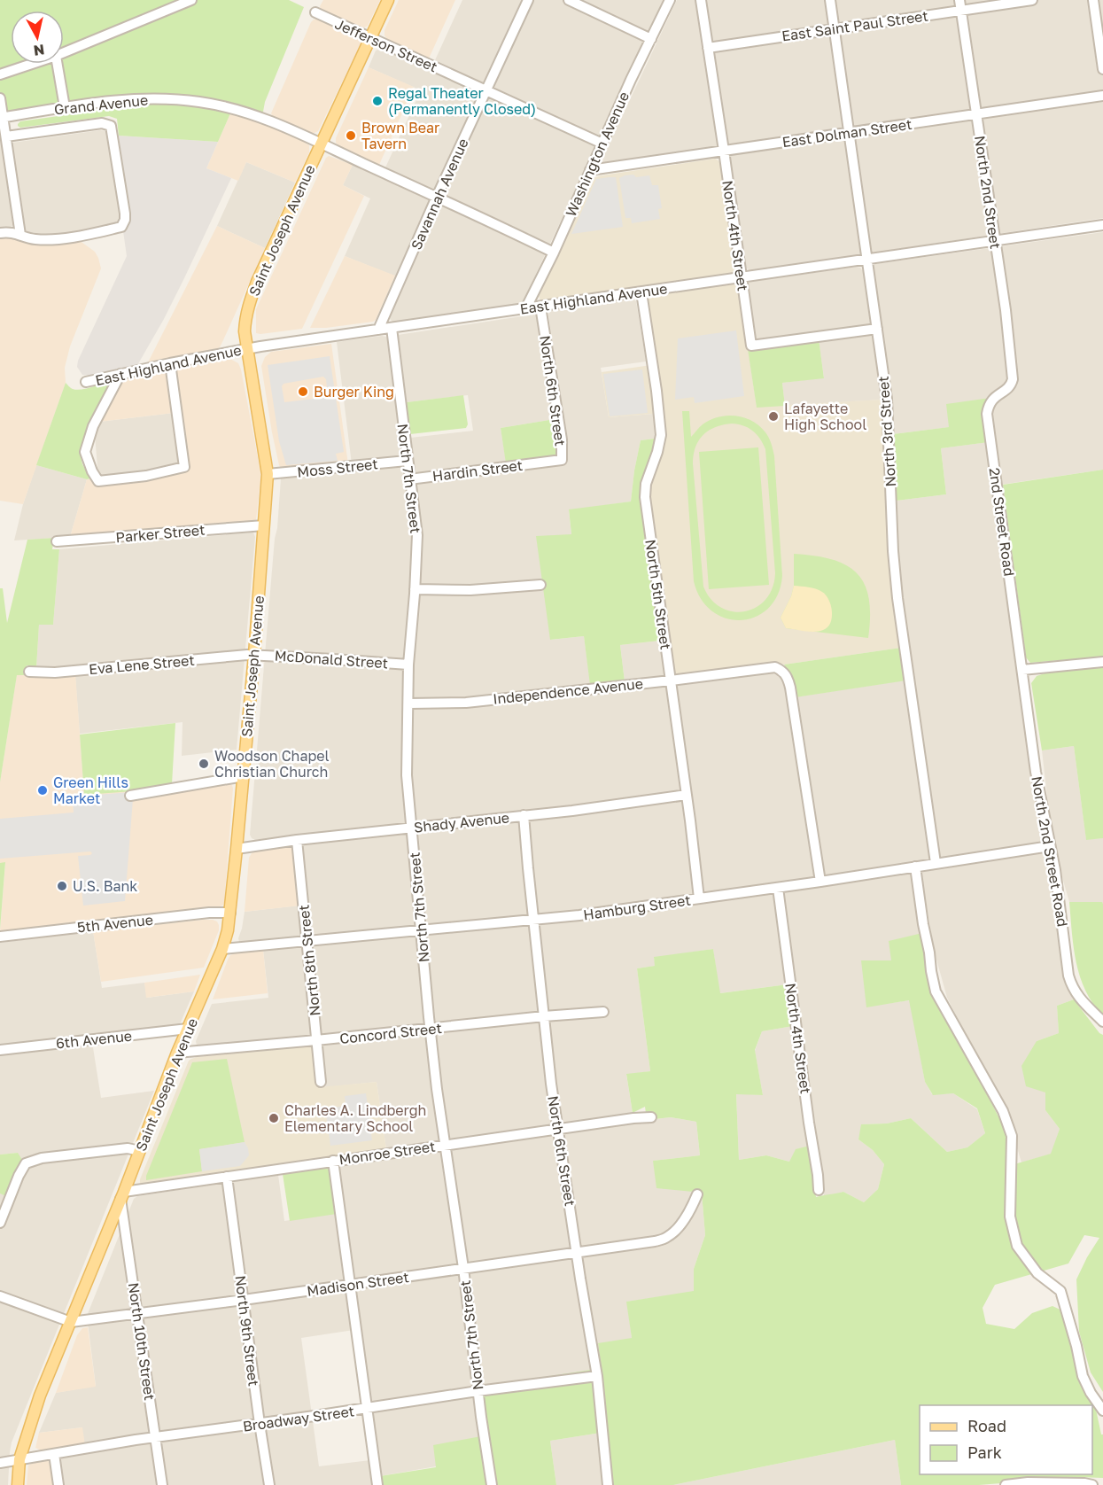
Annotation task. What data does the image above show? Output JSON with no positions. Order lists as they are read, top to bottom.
{
  "streets": {
    "main road": ["Saint Joseph Avenue"],
    "street": [
      "East Saint Paul Street",
      "Jefferson Street",
      "Grand Avenue",
      "East Dolman Street",
      "Washington Avenue",
      "North 2nd Street",
      "Savannah Avenue",
      "North 4th Street",
      "East Highland Avenue",
      "North 6th Street",
      "North 3rd Street",
      "Moss Street",
      "Hardin Street",
      "North 7th Street",
      "2nd Street Road",
      "Parker Street",
      "North 5th Street",
      "McDonald Street",
      "Eva Lene Street",
      "Independence Avenue",
      "Shady Avenue",
      "North 2nd Street Road",
      "Hamburg Street",
      "5th Avenue",
      "North 8th Street",
      "Concord Street",
      "6th Avenue",
      "Monroe Street",
      "Madison Street",
      "North 9th Street",
      "North 10th Street",
      "Broadway Street"
    ]
  },
  "crossings": [
    ["East Saint Paul Street", "North 2nd Street"],
    ["East Saint Paul Street", "North 4th Street"],
    ["East Saint Paul Street", "North 3rd Street"],
    ["Jefferson Street", "Washington Avenue"],
    ["Jefferson Street", "Savannah Avenue"],
    ["Jefferson Street", "Saint Joseph Avenue"],
    ["Grand Avenue", "Washington Avenue"],
    ["Grand Avenue", "Savannah Avenue"],
    ["Grand Avenue", "Saint Joseph Avenue"],
    ["East Dolman Street", "Washington Avenue"],
    ["East Dolman Street", "North 2nd Street"],
    ["East Dolman Street", "North 4th Street"],
    ["East Dolman Street", "North 3rd Street"],
    ["Washington Avenue", "East Highland Avenue"],
    ["North 2nd Street", "East Highland Avenue"],
    ["North 2nd Street", "2nd Street Road"],
    ["Savannah Avenue", "East Highland Avenue"],
    ["Saint Joseph Avenue", "East Highland Avenue"],
    ["Saint Joseph Avenue", "Moss Street"],
    ["Saint Joseph Avenue", "Parker Street"],
    ["Saint Joseph Avenue", "McDonald Street"],
    ["Saint Joseph Avenue", "Eva Lene Street"],
    ["Saint Joseph Avenue", "Shady Avenue"],
    ["Saint Joseph Avenue", "Hamburg Street"],
    ["Saint Joseph Avenue", "5th Avenue"],
    ["Saint Joseph Avenue", "Concord Street"],
    ["Saint Joseph Avenue", "6th Avenue"],
    ["Saint Joseph Avenue", "Monroe Street"],
    ["Saint Joseph Avenue", "Madison Street"],
    ["Saint Joseph Avenue", "North 10th Street"],
    ["Saint Joseph Avenue", "Broadway Street"],
    ["North 4th Street", "East Highland Avenue"],
    ["North 4th Street", "North 3rd Street"],
    ["North 4th Street", "Hamburg Street"],
    ["East Highland Avenue", "North 6th Street"],
    ["East Highland Avenue", "North 3rd Street"],
    ["East Highland Avenue", "North 7th Street"],
    ["East Highland Avenue", "North 5th Street"],
    ["North 6th Street", "Hardin Street"],
    ["North 6th Street", "Shady Avenue"],
    ["North 6th Street", "Hamburg Street"],
    ["North 6th Street", "Concord Street"],
    ["North 6th Street", "Monroe Street"],
    ["North 6th Street", "Madison Street"],
    ["North 6th Street", "Broadway Street"],
    ["North 3rd Street", "Hamburg Street"],
    ["Moss Street", "North 7th Street"],
    ["Hardin Street", "North 7th Street"],
    ["North 7th Street", "McDonald Street"],
    ["North 7th Street", "Independence Avenue"],
    ["North 7th Street", "Shady Avenue"],
    ["North 7th Street", "Hamburg Street"],
    ["North 7th Street", "Concord Street"],
    ["North 7th Street", "Monroe Street"],
    ["North 7th Street", "Madison Street"],
    ["North 7th Street", "Broadway Street"],
    ["2nd Street Road", "North 2nd Street Road"],
    ["North 5th Street", "Independence Avenue"],
    ["North 5th Street", "Shady Avenue"],
    ["North 5th Street", "Hamburg Street"],
    ["McDonald Street", "Eva Lene Street"],
    ["Independence Avenue", "Hamburg Street"],
    ["Shady Avenue", "North 8th Street"],
    ["North 2nd Street Road", "Hamburg Street"],
    ["Hamburg Street", "North 8th Street"],
    ["North 8th Street", "Concord Street"],
    ["Monroe Street", "North 9th Street"],
    ["Monroe Street", "North 10th Street"],
    ["Madison Street", "North 9th Street"],
    ["Madison Street", "North 10th Street"],
    ["North 9th Street", "Broadway Street"],
    ["North 10th Street", "Broadway Street"]
  ],
  "places": [
    "Regal Theater (Permanently Closed)",
    "Brown Bear Tavern",
    "Burger King",
    "Lafayette High School",
    "Woodson Chapel Christian Church",
    "Green Hills Market",
    "U.S. Bank",
    "Charles A. Lindbergh Elementary School"
  ],
  "legend": ["Road", "Park"],
  "north": "bottom"
}
